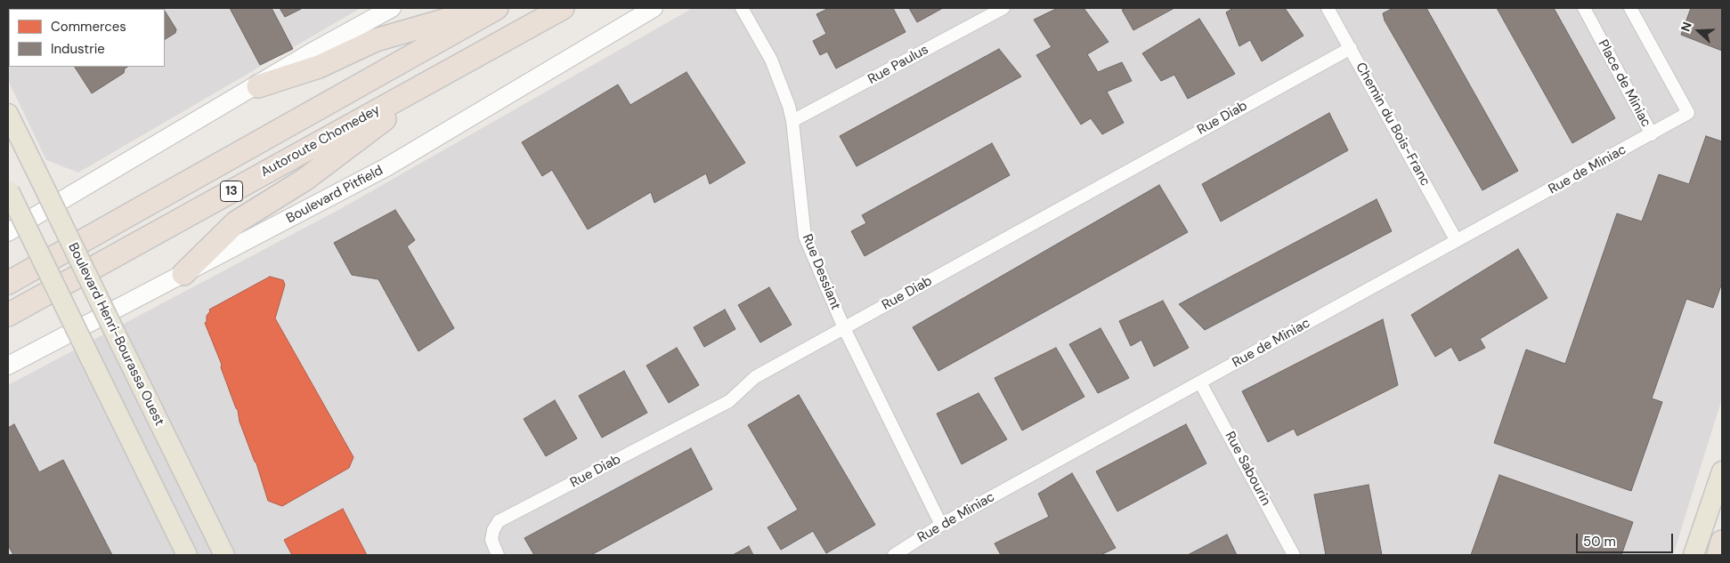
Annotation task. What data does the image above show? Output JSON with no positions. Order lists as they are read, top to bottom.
{
  "streets": {
    "highway": ["Autoroute Chomedey", "13"],
    "main road": ["Boulevard Pitfield", "Boulevard Henri-Bourassa Ouest"],
    "street": [
      "Rue Paulus",
      "Place de Miniac",
      "Rue Diab",
      "Chemin du Bois-Franc",
      "Rue de Miniac",
      "Rue Dessiant",
      "Rue Sabourin"
    ]
  },
  "crossings": [
    ["Rue Paulus", "Rue Dessiant"],
    ["Place de Miniac", "Rue de Miniac"],
    ["Rue Diab", "Chemin du Bois-Franc"],
    ["Rue Diab", "Rue Dessiant"],
    ["Chemin du Bois-Franc", "Rue de Miniac"],
    ["Rue de Miniac", "Rue Dessiant"],
    ["Rue de Miniac", "Rue Sabourin"]
  ],
  "legend": ["Commerces", "Industrie"],
  "scale_bar": "50 m",
  "north": "left"
}
